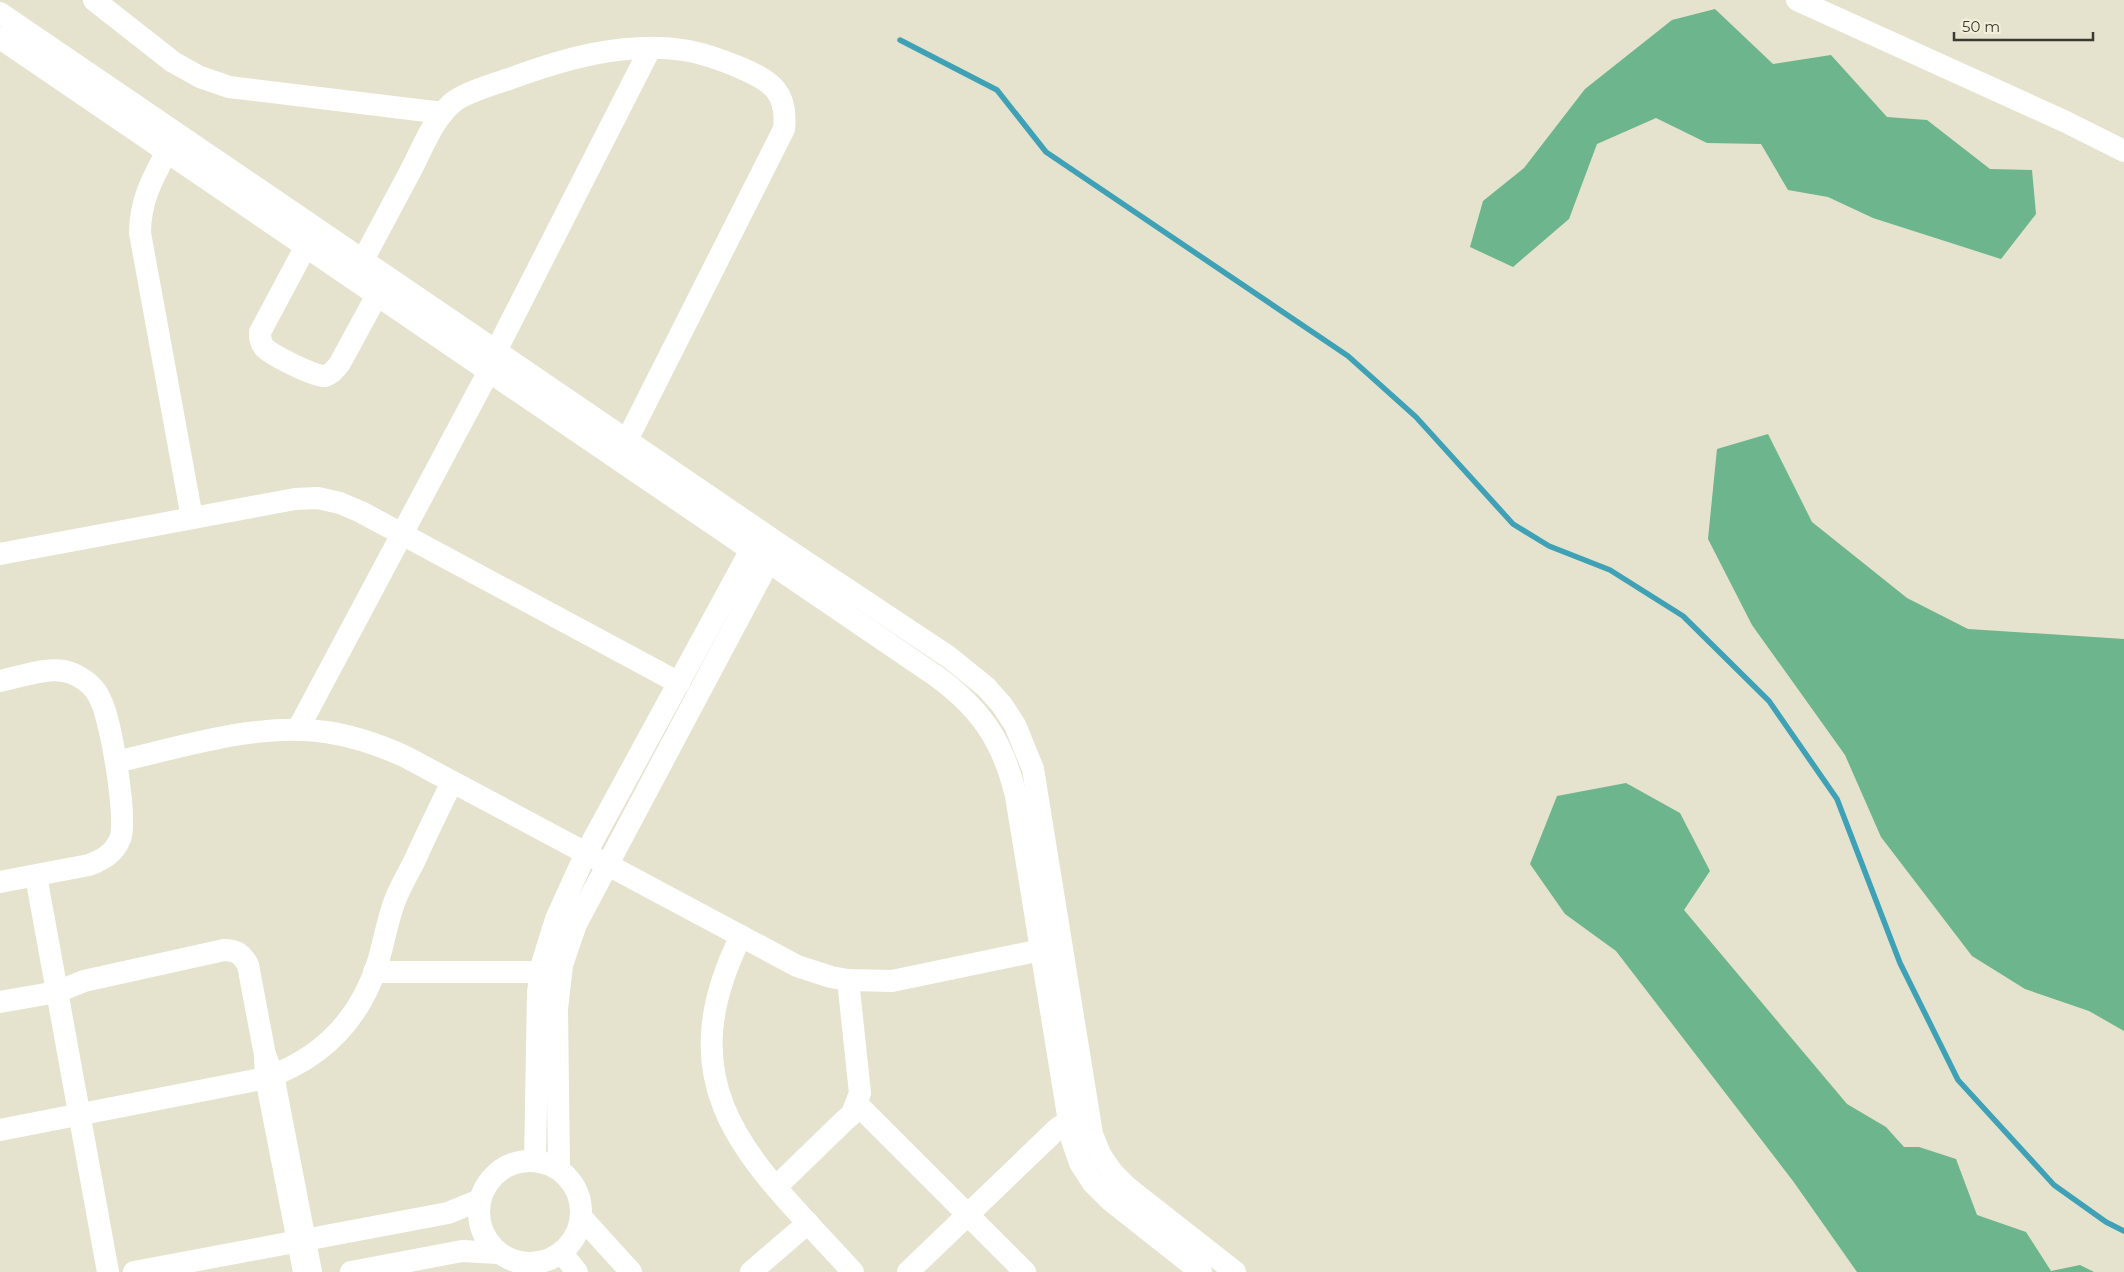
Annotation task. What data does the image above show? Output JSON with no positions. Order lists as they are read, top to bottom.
{
  "scale_bar": "50 m"
}
